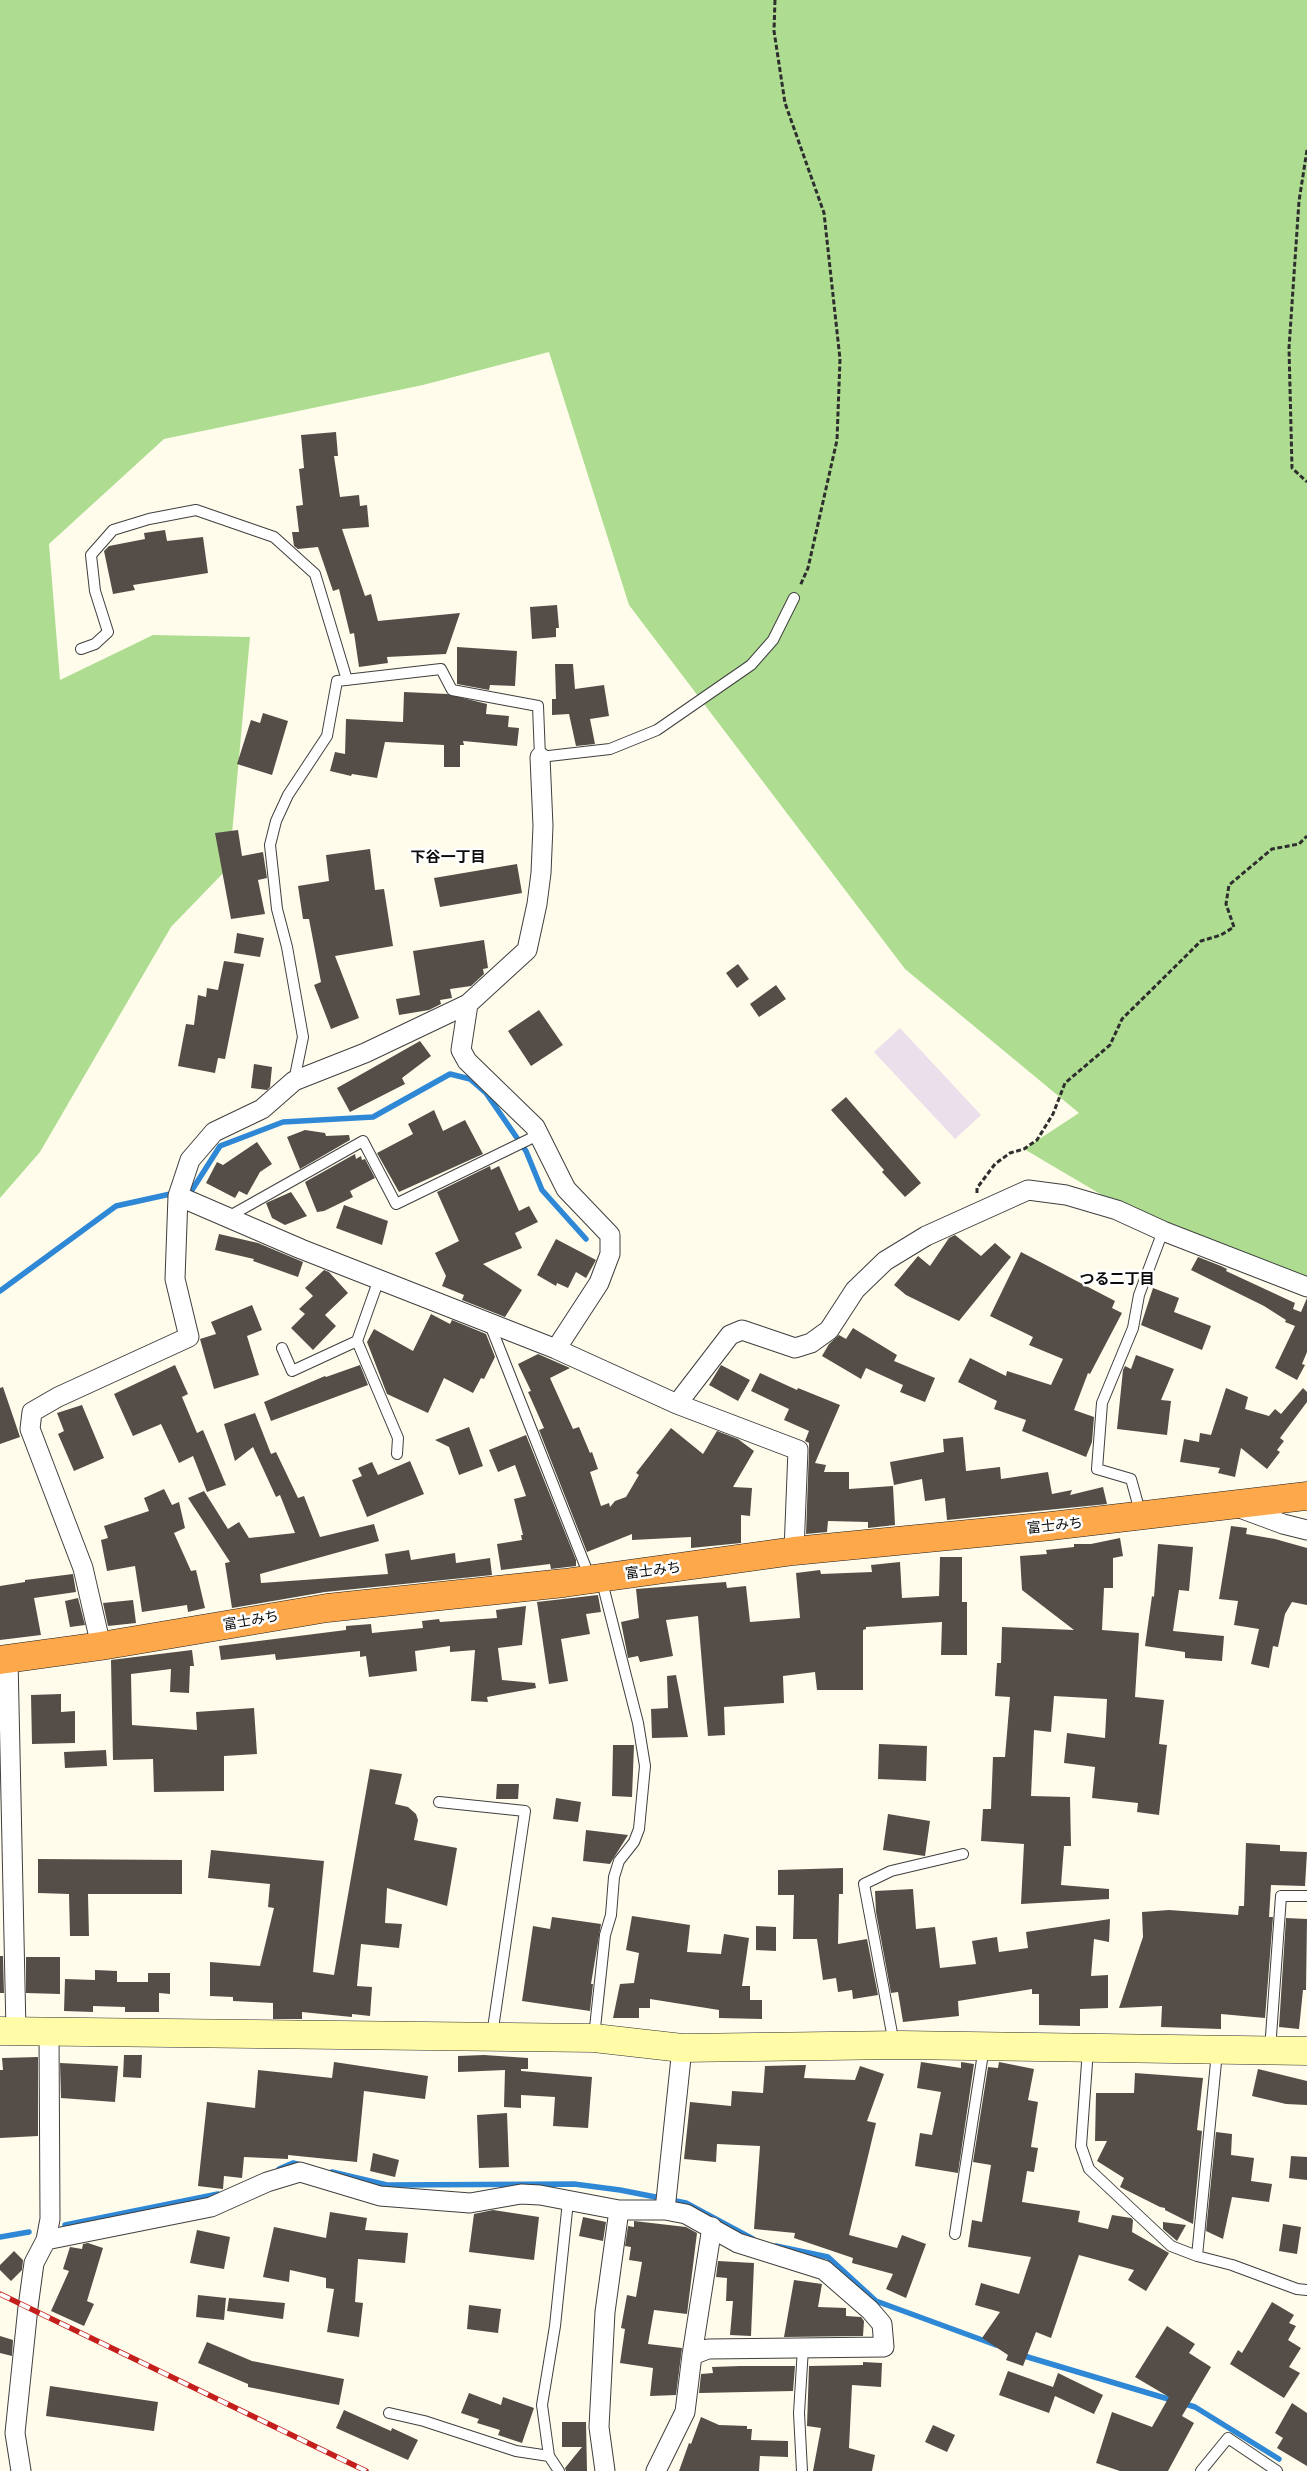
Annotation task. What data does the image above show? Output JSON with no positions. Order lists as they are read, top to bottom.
{
  "streets": {
    "highway": ["富士みち"]
  },
  "districts": ["下谷一丁目", "つる二丁目"]
}
